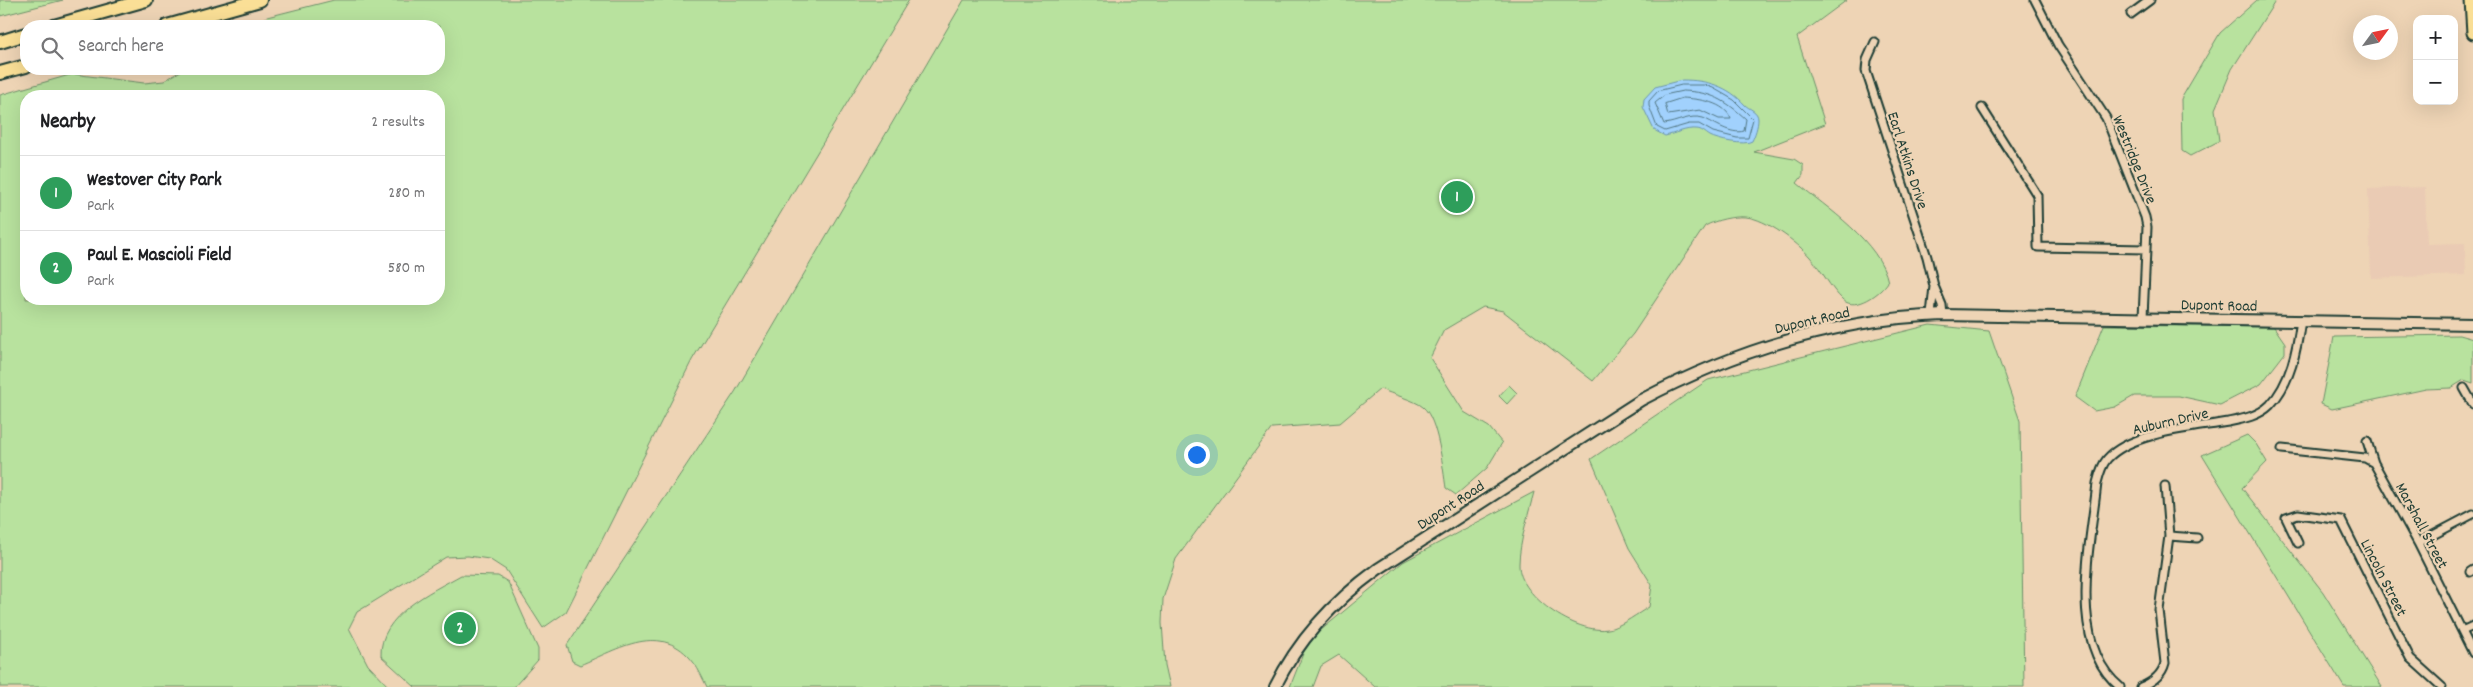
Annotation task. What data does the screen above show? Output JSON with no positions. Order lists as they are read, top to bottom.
{
  "streets": {
    "street": [
      "Westridge Drive",
      "Earl Atkins Drive",
      "Dupont Road",
      "Auburn Drive",
      "Marshall Street",
      "Lincoln Street"
    ]
  },
  "crossings": [
    ["Westridge Drive", "Dupont Road"],
    ["Earl Atkins Drive", "Dupont Road"],
    ["Dupont Road", "Auburn Drive"]
  ],
  "north": "top right",
  "page": {
    "map_buttons": ["+", "−"],
    "search": "Search here",
    "heading": ["Nearby", "2 results"],
    "list": [
      {
        "mark": "1",
        "name": "Westover City Park",
        "note": "Park",
        "value": "280 m"
      },
      {
        "mark": "2",
        "name": "Paul E. Mascioli Field",
        "note": "Park",
        "value": "580 m"
      }
    ],
    "pins": ["1", "2"]
  }
}
